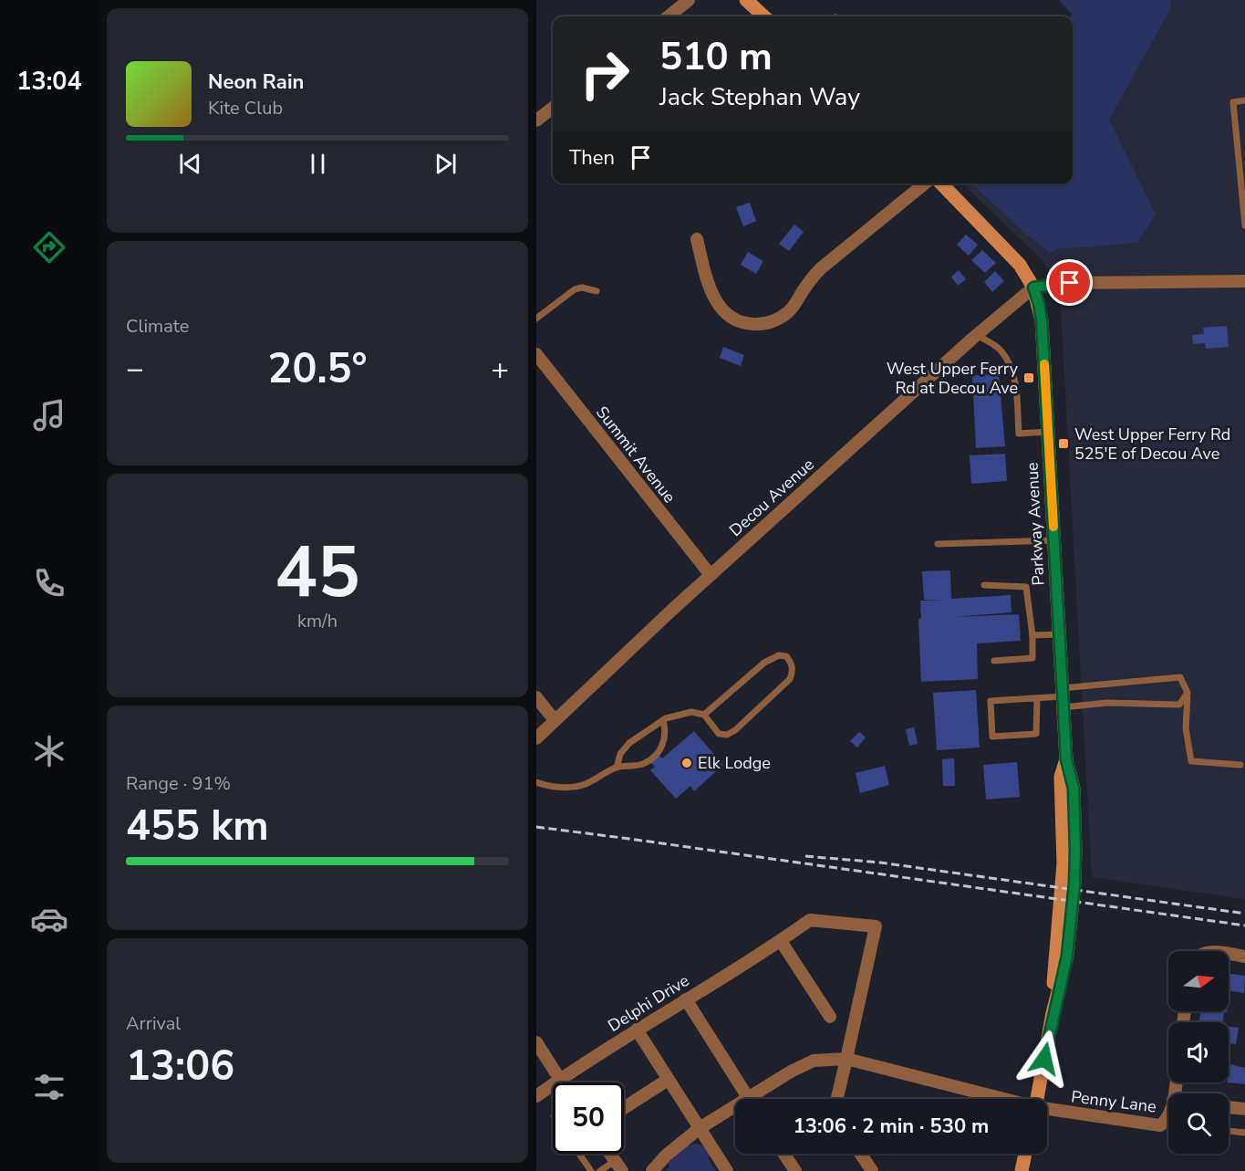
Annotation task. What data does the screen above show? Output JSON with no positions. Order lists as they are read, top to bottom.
{
  "streets": {
    "main road": ["Parkway Avenue"],
    "street": [
      "Summit Avenue",
      "Decou Avenue",
      "Delphi Drive",
      "Penny Lane"
    ]
  },
  "crossings": [
    ["Summit Avenue", "Decou Avenue"],
    ["Decou Avenue", "Parkway Avenue"],
    ["Delphi Drive", "Penny Lane"]
  ],
  "places": {
    "transit": ["West Upper Ferry Rd at Decou Ave", "West Upper Ferry Rd 525'E of Decou Ave"],
    "other": ["Elk Lodge"]
  },
  "north": "right",
  "page": {
    "tabs": "13:04",
    "turn": ["510 m", "Jack Stephan Way"],
    "song": ["Neon Rain", "Kite Club"],
    "then": "Then",
    "tile": [
      "Climate",
      ["45", "km/h"],
      ["Range · 91%", "455 km"],
      ["Arrival", "13:06"]
    ],
    "heat": ["−", "20.5°", "+"],
    "limit": "50",
    "trip": "13:06 · 2 min · 530 m"
  }
}
